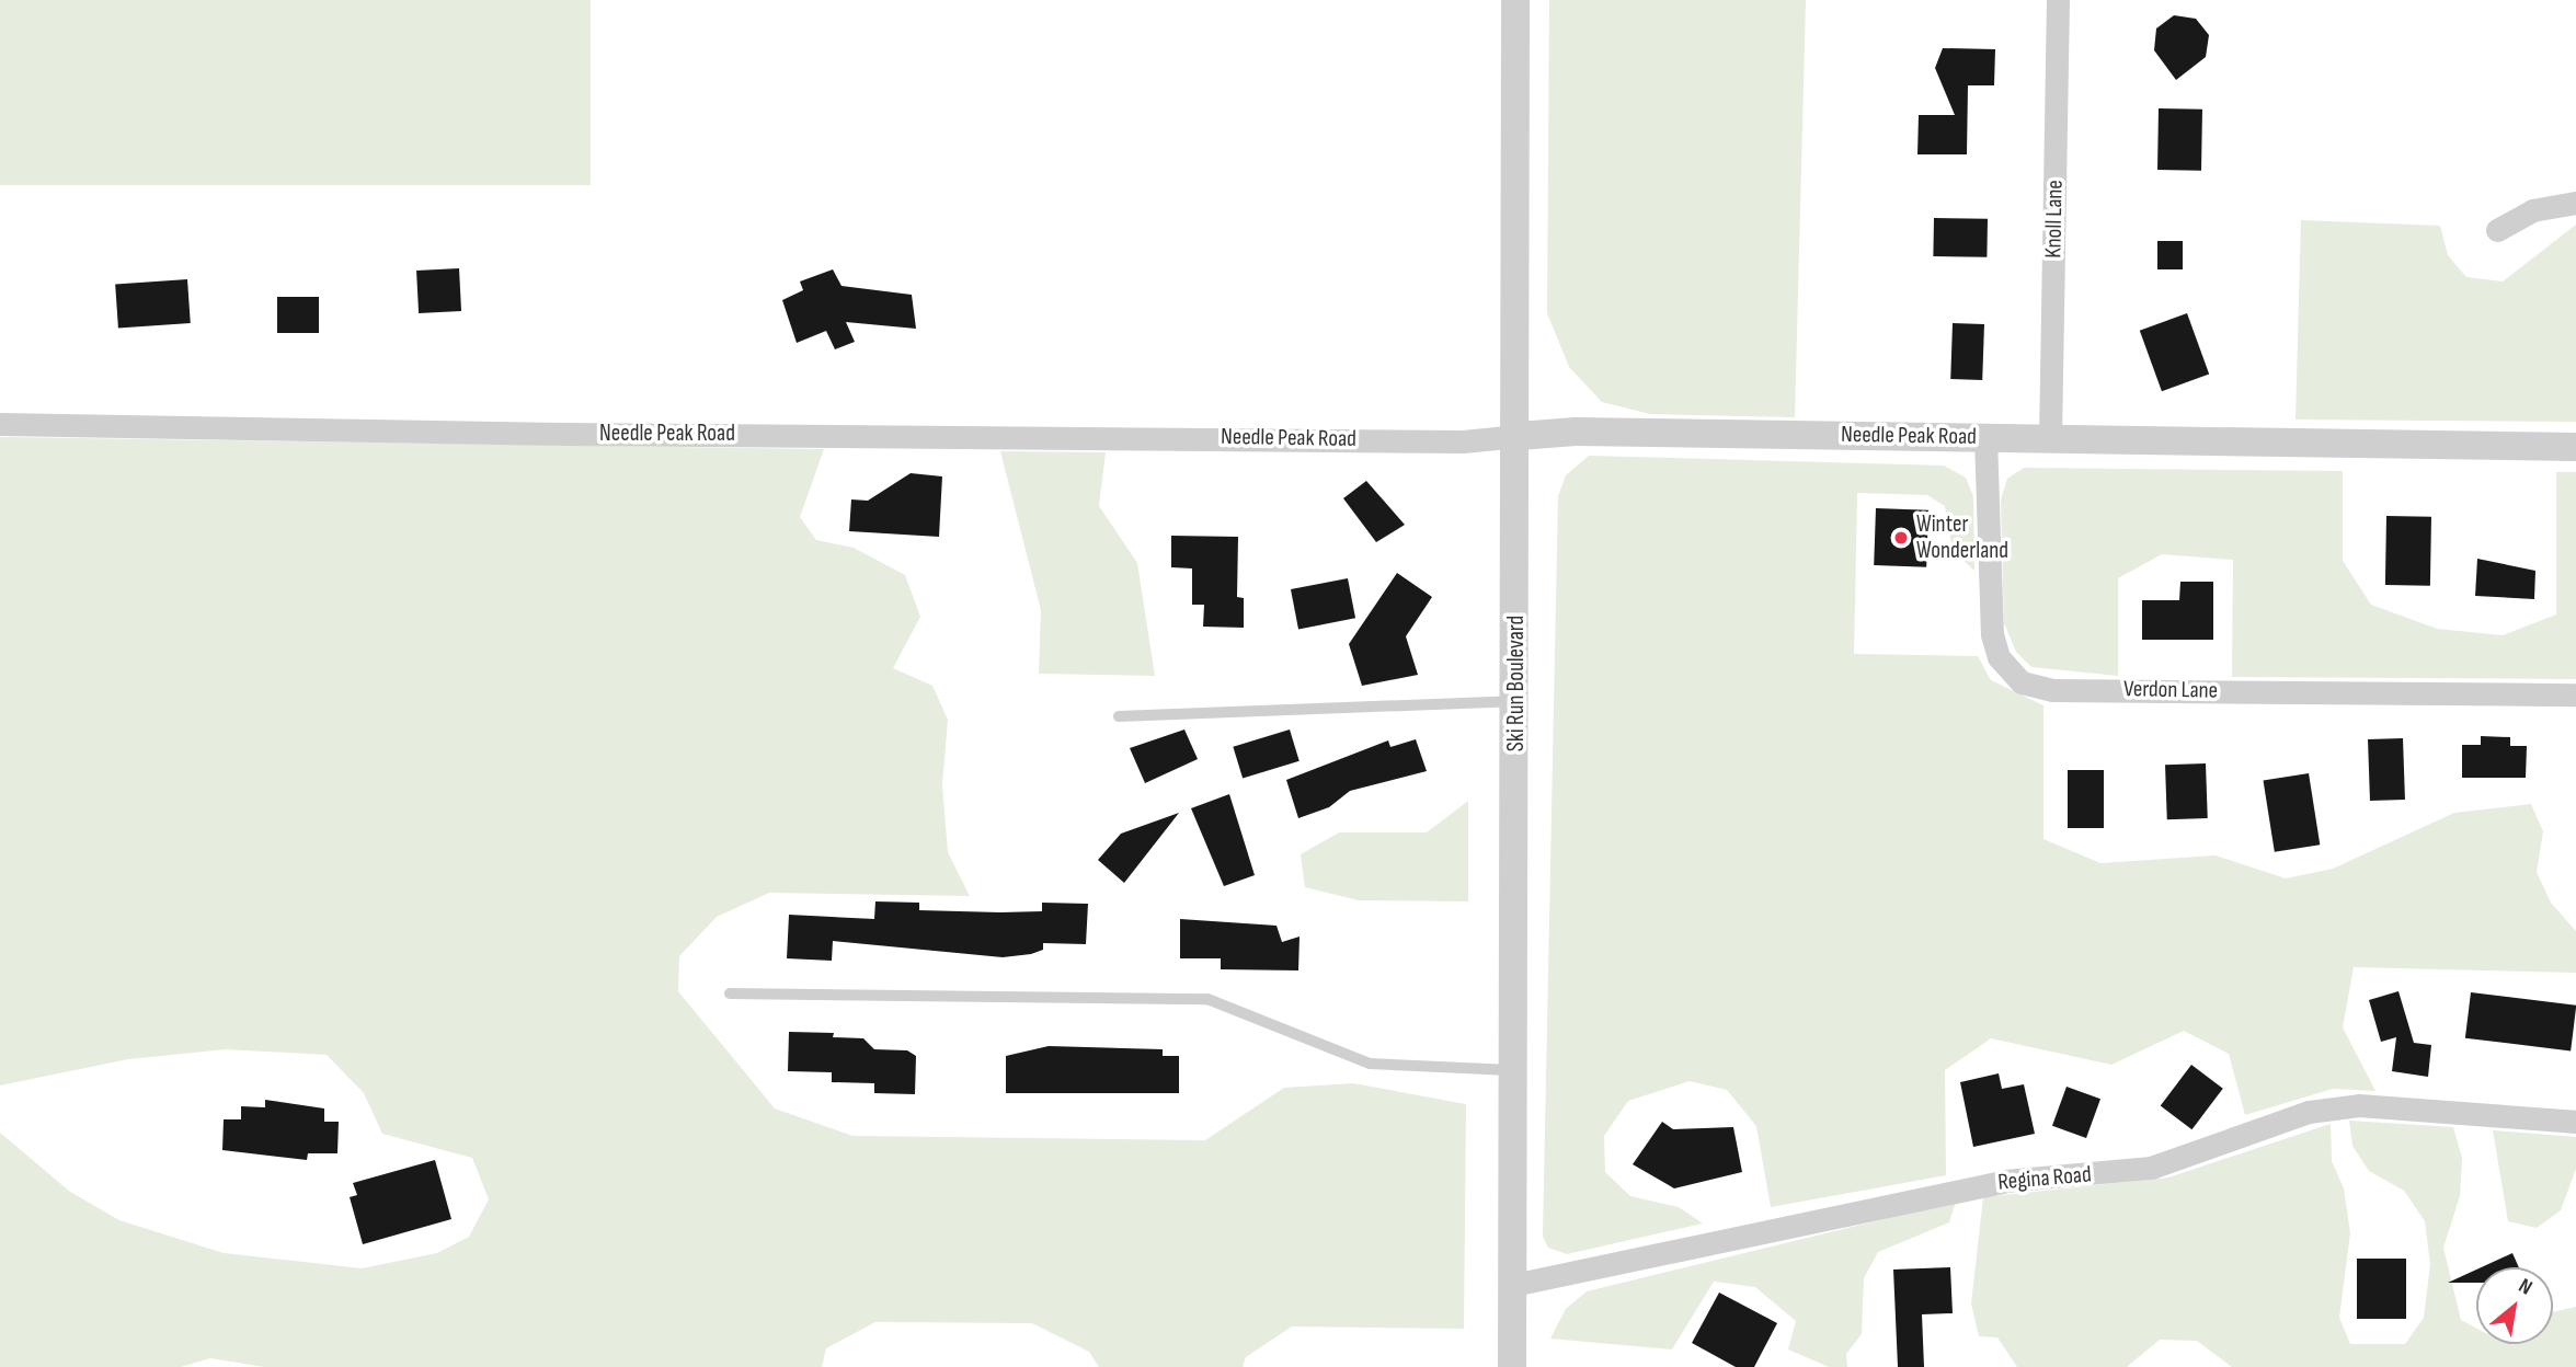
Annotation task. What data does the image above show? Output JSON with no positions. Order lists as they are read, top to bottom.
{
  "streets": {
    "street": [
      "Knoll Lane",
      "Needle Peak Road",
      "Ski Run Boulevard",
      "Verdon Lane",
      "Regina Road"
    ]
  },
  "crossings": [
    ["Knoll Lane", "Needle Peak Road"],
    ["Needle Peak Road", "Ski Run Boulevard"],
    ["Needle Peak Road", "Verdon Lane"],
    ["Ski Run Boulevard", "Regina Road"]
  ],
  "places": ["Winter Wonderland"],
  "north": "top right"
}
